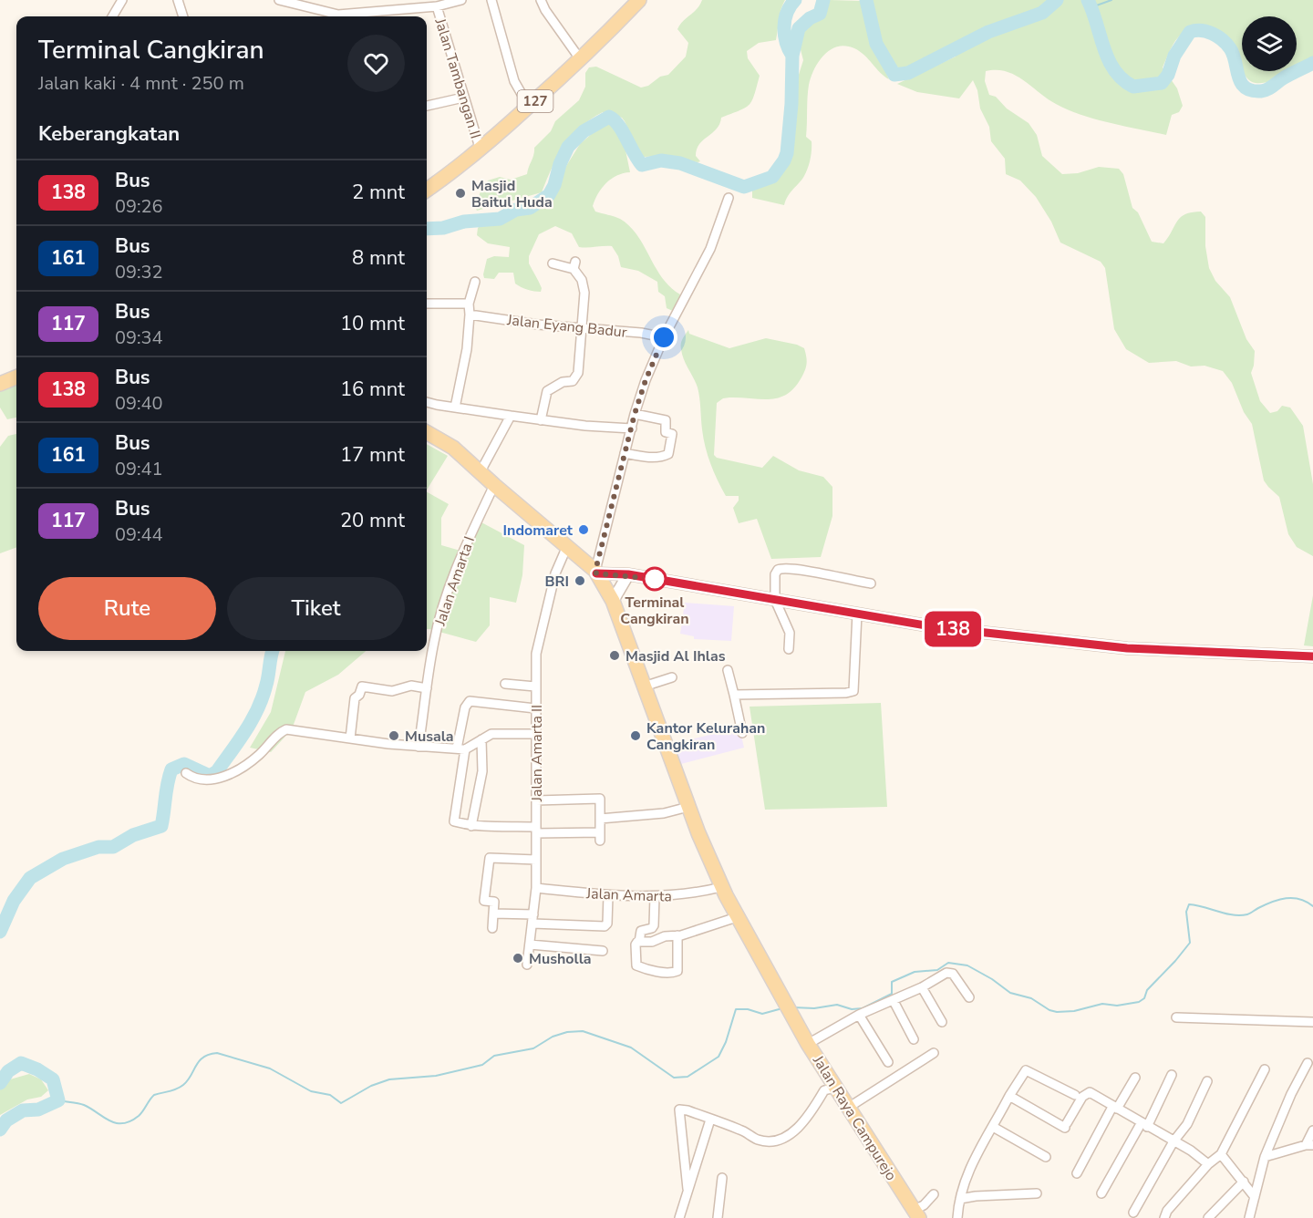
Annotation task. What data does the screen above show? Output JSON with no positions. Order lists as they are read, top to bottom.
{
  "streets": {
    "main road": ["127", "Jalan Raya Campurejo"],
    "street": [
      "Jalan Tambangan II",
      "Jalan Eyang Badur",
      "Jalan Amarta I",
      "Jalan Amarta II",
      "Jalan Amarta"
    ]
  },
  "crossings": [
    ["Jalan Tambangan II", "127"],
    ["Jalan Amarta I", "Jalan Raya Campurejo"],
    ["Jalan Amarta II", "Jalan Amarta"],
    ["Jalan Amarta II", "Jalan Raya Campurejo"],
    ["Jalan Amarta", "Jalan Raya Campurejo"]
  ],
  "places": [
    "Masjid Baitul Huda",
    "Indomaret",
    "Terminal Cangkiran",
    "BRI",
    "Masjid Al Ihlas",
    "Musala",
    "Kantor Kelurahan Cangkiran",
    "Musholla"
  ],
  "lines": ["bus line 138"],
  "page": {
    "on_map": "138",
    "heading": [
      ["Terminal Cangkiran", "Jalan kaki · 4 mnt · 250 m"],
      "Keberangkatan"
    ],
    "list": [
      {
        "mark": "138",
        "name": "Bus",
        "note": "09:26",
        "value": "2 mnt"
      },
      {
        "mark": "161",
        "name": "Bus",
        "note": "09:32",
        "value": "8 mnt"
      },
      {
        "mark": "117",
        "name": "Bus",
        "note": "09:34",
        "value": "10 mnt"
      },
      {
        "mark": "138",
        "name": "Bus",
        "note": "09:40",
        "value": "16 mnt"
      },
      {
        "mark": "161",
        "name": "Bus",
        "note": "09:41",
        "value": "17 mnt"
      },
      {
        "mark": "117",
        "name": "Bus",
        "note": "09:44",
        "value": "20 mnt"
      }
    ],
    "buttons": ["Rute", "Tiket"]
  }
}
